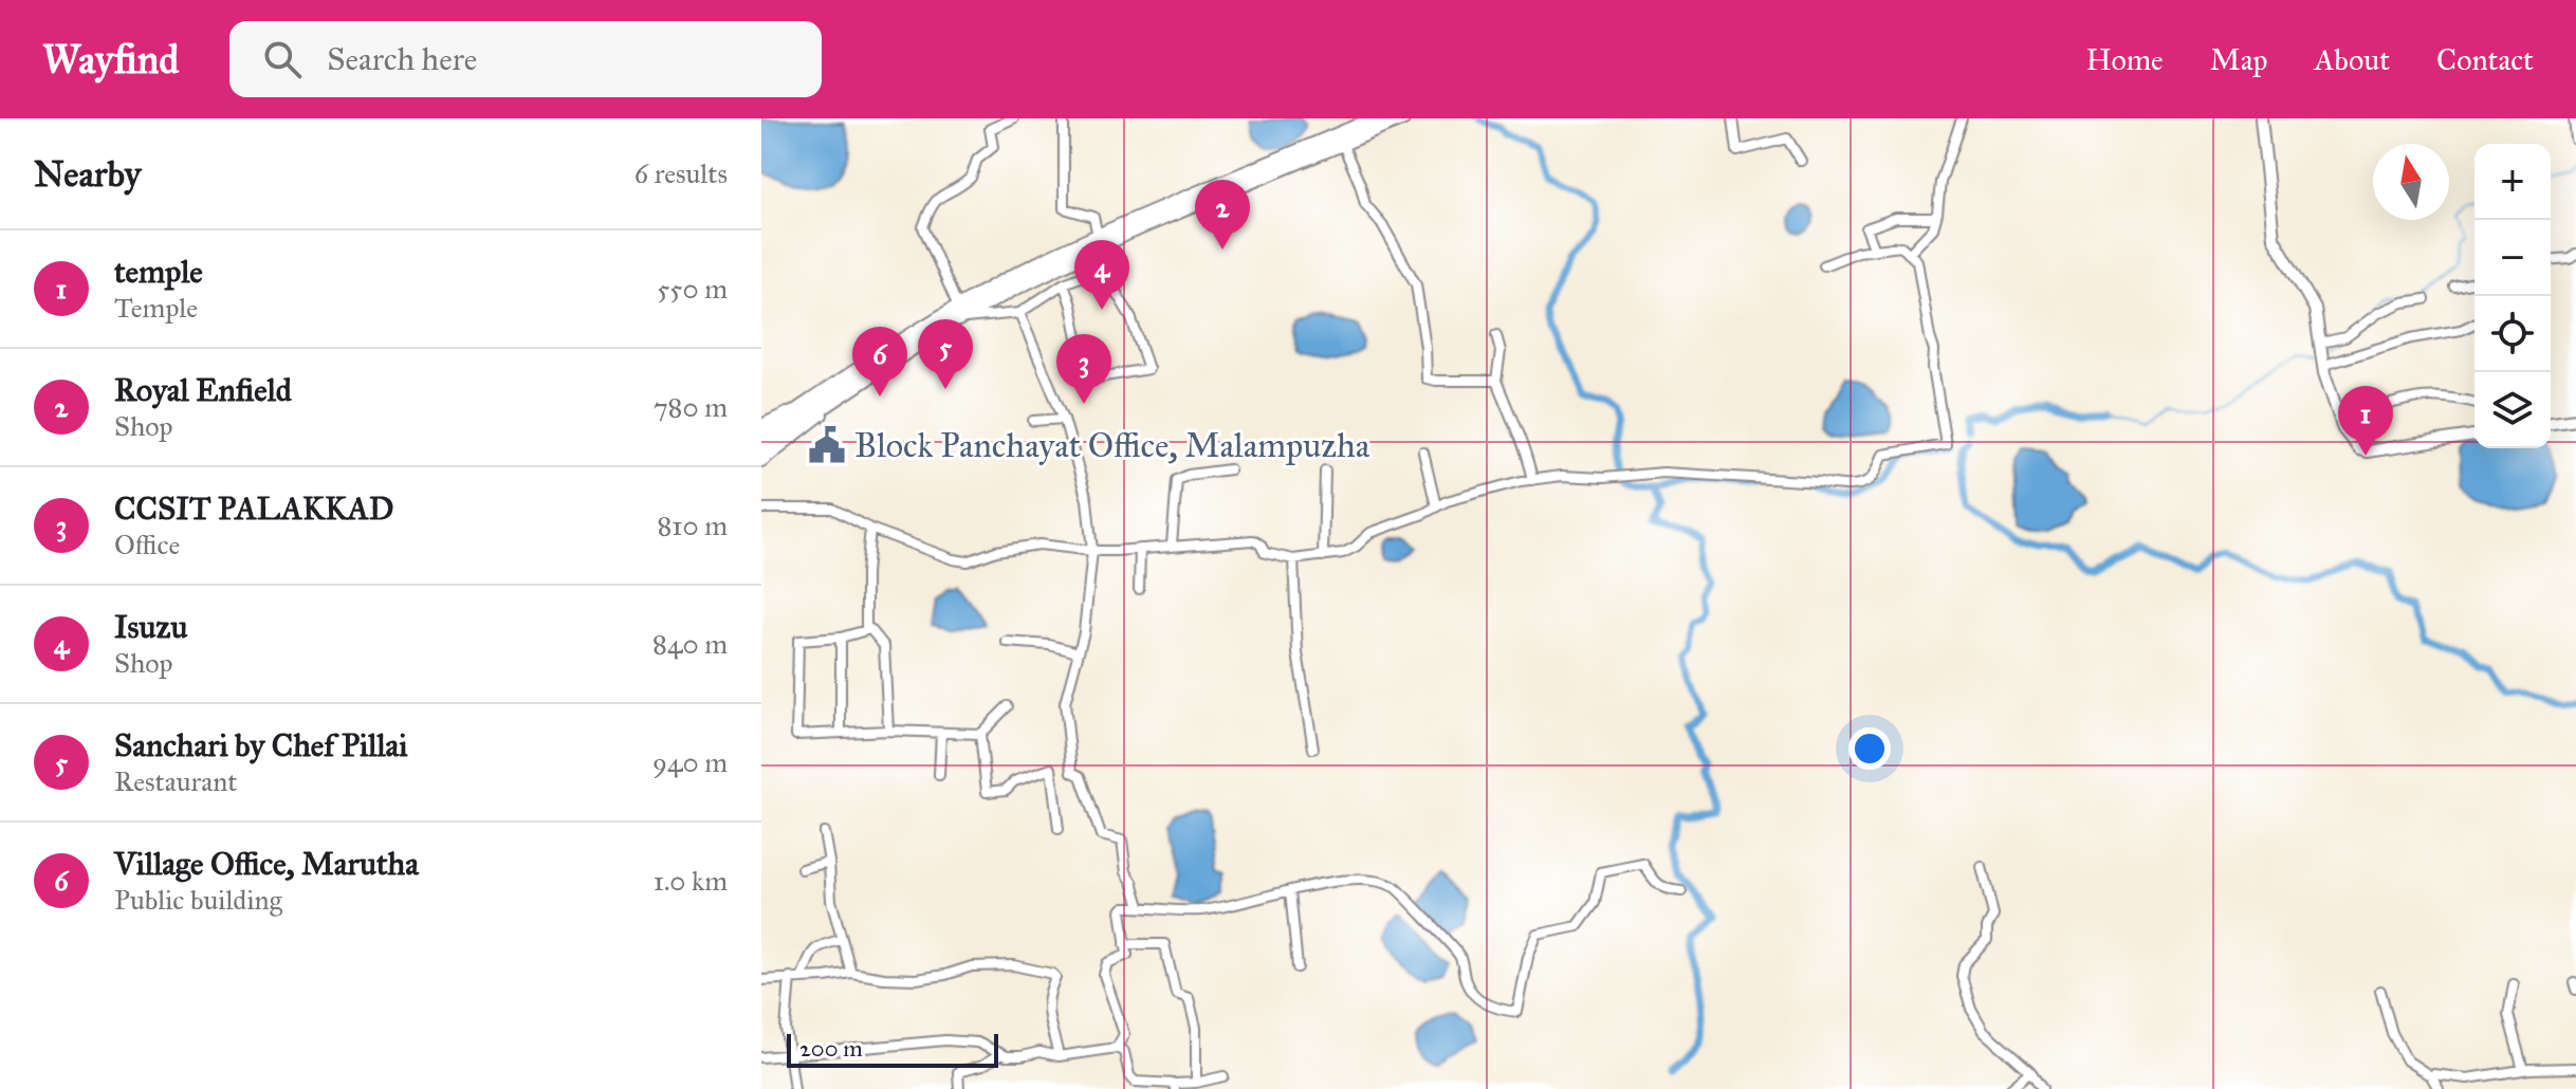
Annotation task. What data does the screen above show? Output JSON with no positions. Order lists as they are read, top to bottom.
{
  "places": {
    "public building": ["Block Panchayat Office, Malampuzha"]
  },
  "scale_bar": "200 m",
  "north": "top",
  "page": {
    "header": "Wayfind",
    "search": "Search here",
    "nav": [
      "Home",
      "Map",
      "About",
      "Contact"
    ],
    "heading": ["Nearby", "6 results"],
    "map_buttons": ["+", "−"],
    "pins": [
      "2",
      "4",
      "5",
      "6",
      "3",
      "1"
    ],
    "list": [
      {
        "mark": "1",
        "name": "temple",
        "note": "Temple",
        "value": "550 m"
      },
      {
        "mark": "2",
        "name": "Royal Enfield",
        "note": "Shop",
        "value": "780 m"
      },
      {
        "mark": "3",
        "name": "CCSIT PALAKKAD",
        "note": "Office",
        "value": "810 m"
      },
      {
        "mark": "4",
        "name": "Isuzu",
        "note": "Shop",
        "value": "840 m"
      },
      {
        "mark": "5",
        "name": "Sanchari by Chef Pillai",
        "note": "Restaurant",
        "value": "940 m"
      },
      {
        "mark": "6",
        "name": "Village Office, Marutha",
        "note": "Public building",
        "value": "1.0 km"
      }
    ],
    "scale": "200 m"
  }
}
